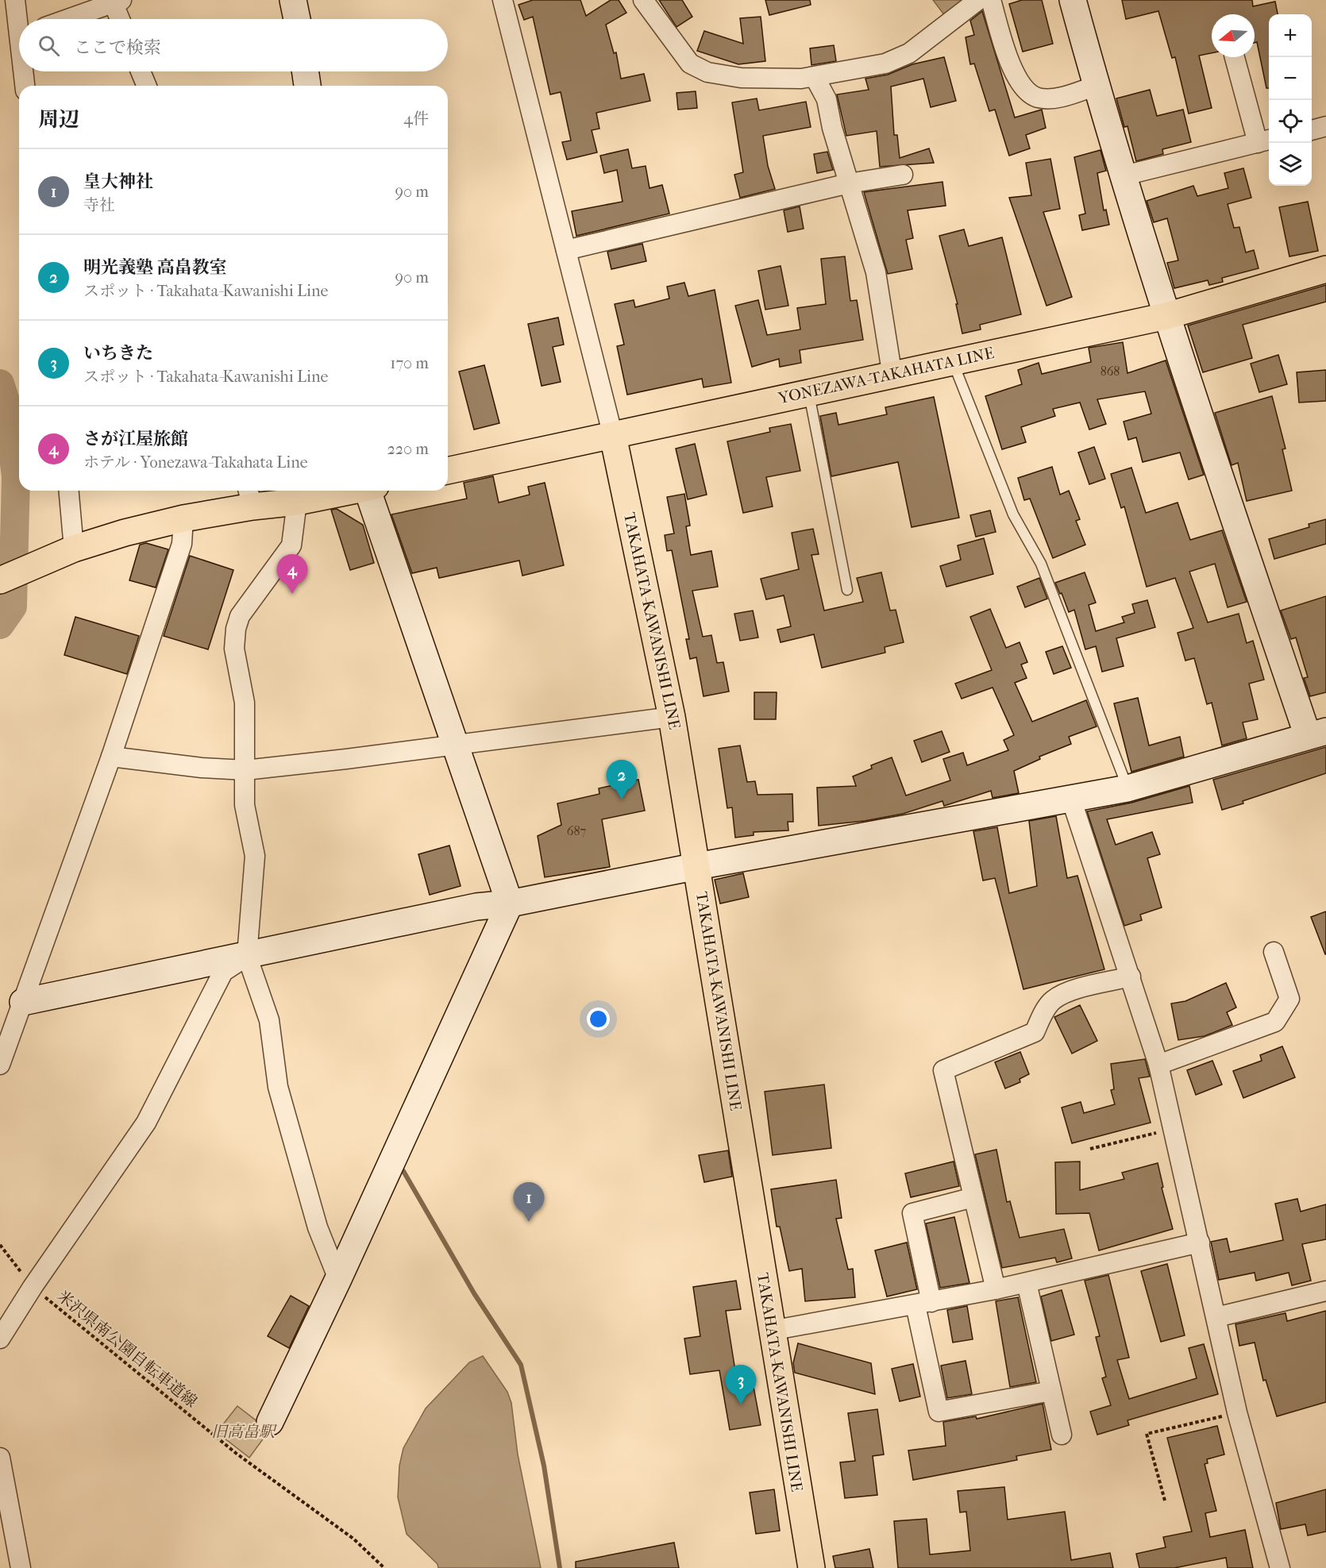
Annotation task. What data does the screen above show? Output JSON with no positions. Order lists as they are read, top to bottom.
{
  "streets": {
    "main road": ["YONEZAWA-TAKAHATA LINE", "TAKAHATA-KAWANISHI LINE"],
    "path": ["米沢県南公園自転車道線"]
  },
  "crossings": [
    ["YONEZAWA-TAKAHATA LINE", "TAKAHATA-KAWANISHI LINE"]
  ],
  "parks": ["旧高畠駅"],
  "house_numbers": ["868", "687"],
  "north": "left",
  "page": {
    "map_buttons": ["+", "−"],
    "search": "ここで検索",
    "heading": ["周辺", "4件"],
    "list": [
      {
        "mark": "1",
        "name": "皇大神社",
        "note": "寺社",
        "value": "90 m"
      },
      {
        "mark": "2",
        "name": "明光義塾 高畠教室",
        "note": "スポット · Takahata-Kawanishi Line",
        "value": "90 m"
      },
      {
        "mark": "3",
        "name": "いちきた",
        "note": "スポット · Takahata-Kawanishi Line",
        "value": "170 m"
      },
      {
        "mark": "4",
        "name": "さが江屋旅館",
        "note": "ホテル · Yonezawa-Takahata Line",
        "value": "220 m"
      }
    ],
    "pins": [
      "4",
      "2",
      "1",
      "3"
    ]
  }
}
